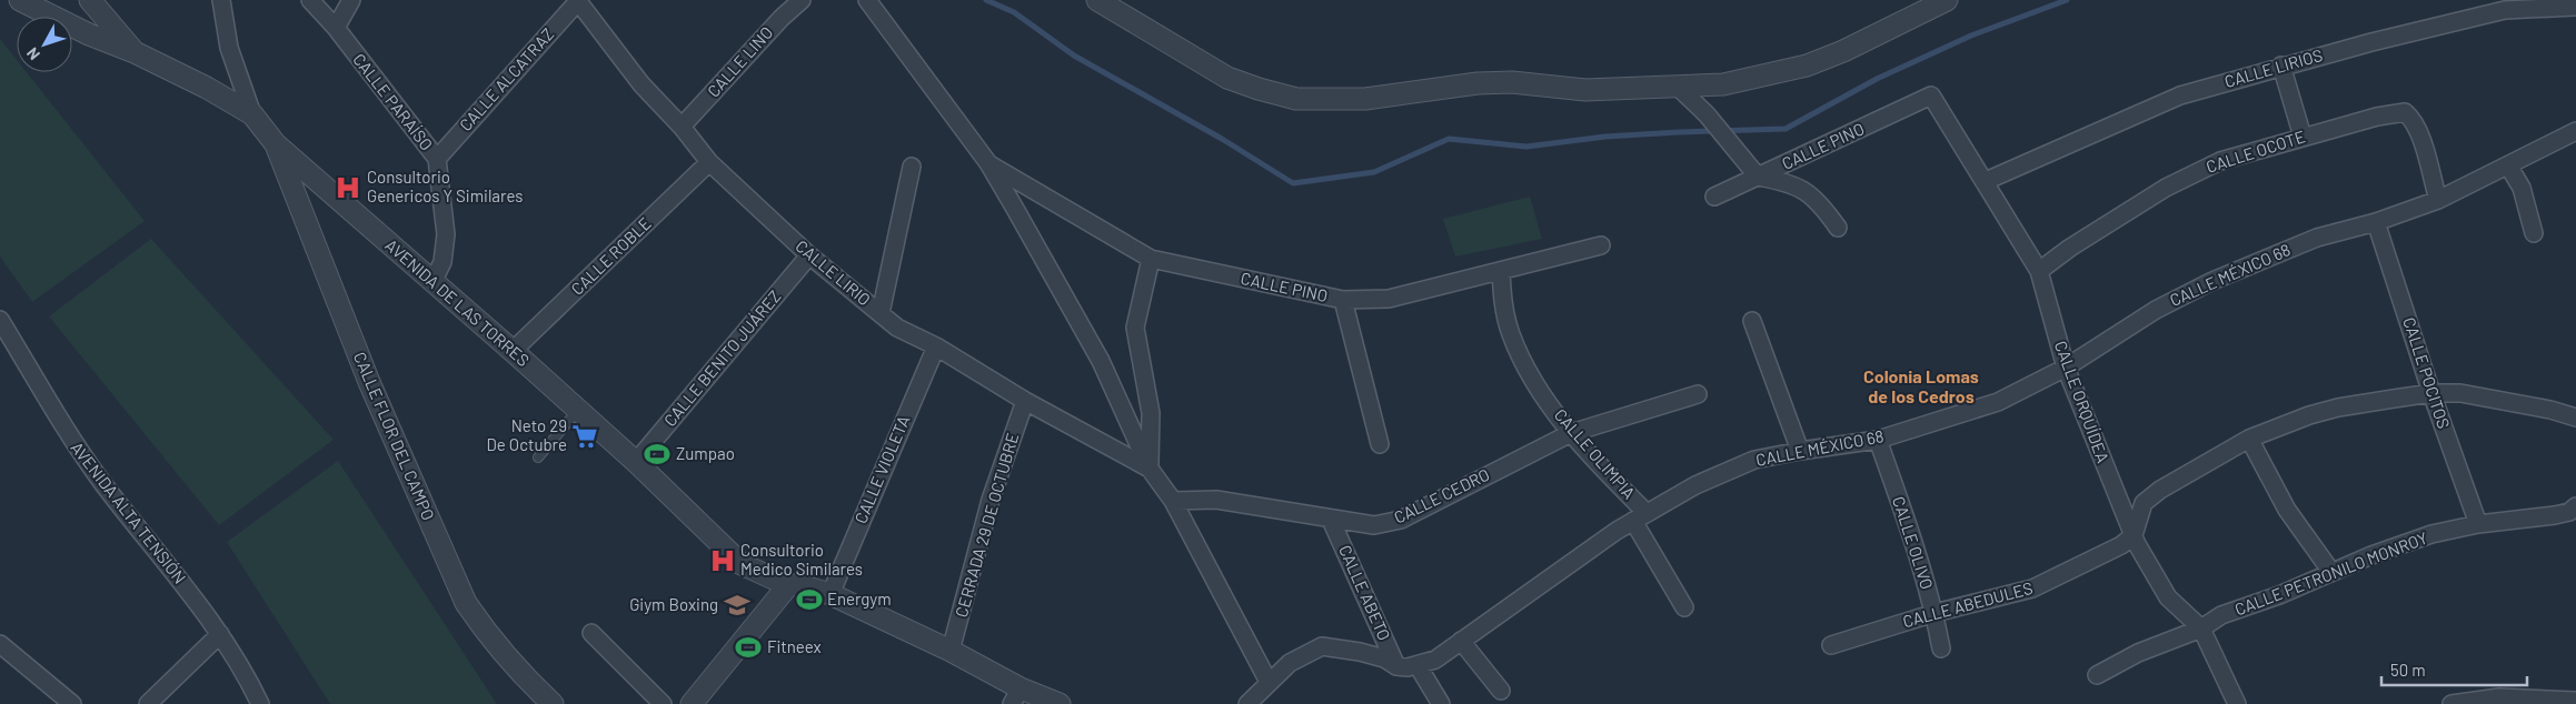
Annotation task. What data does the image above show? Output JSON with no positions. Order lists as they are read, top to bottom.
{
  "streets": {
    "street": [
      "CALLE LINO",
      "CALLE LIRIOS",
      "CALLE ALCATRAZ",
      "CALLE PARAÍSO",
      "CALLE PINO",
      "CALLE OCOTE",
      "CALLE ROBLE",
      "CALLE LIRIO",
      "CALLE MÉXICO 68",
      "AVENIDA DE LAS TORRES",
      "CALLE BENITO JUÁREZ",
      "CALLE POCITOS",
      "CALLE ORQUÍDEA",
      "CALLE FLOR DEL CAMPO",
      "CALLE OLIMPIA",
      "CALLE VIOLETA",
      "CALLE CEDRO",
      "AVENIDA ALTA TENSIÓN",
      "CERRADA 29 DE OCTUBRE",
      "CALLE OLIVO",
      "CALLE PETRONILO MONROY",
      "CALLE ABETO",
      "CALLE ABEDULES"
    ]
  },
  "crossings": [
    ["CALLE LINO", "CALLE LIRIO"],
    ["CALLE LIRIOS", "CALLE ORQUÍDEA"],
    ["CALLE ALCATRAZ", "CALLE PARAÍSO"],
    ["CALLE ALCATRAZ", "CALLE LIRIO"],
    ["CALLE PARAÍSO", "AVENIDA DE LAS TORRES"],
    ["CALLE PINO", "CALLE LIRIO"],
    ["CALLE PINO", "CALLE MÉXICO 68"],
    ["CALLE PINO", "CALLE ORQUÍDEA"],
    ["CALLE PINO", "CALLE OLIMPIA"],
    ["CALLE PINO", "CALLE CEDRO"],
    ["CALLE OCOTE", "CALLE MÉXICO 68"],
    ["CALLE OCOTE", "CALLE ORQUÍDEA"],
    ["CALLE ROBLE", "CALLE LIRIO"],
    ["CALLE ROBLE", "AVENIDA DE LAS TORRES"],
    ["CALLE LIRIO", "CALLE BENITO JUÁREZ"],
    ["CALLE LIRIO", "CALLE VIOLETA"],
    ["CALLE LIRIO", "CERRADA 29 DE OCTUBRE"],
    ["CALLE MÉXICO 68", "CALLE POCITOS"],
    ["CALLE MÉXICO 68", "CALLE ORQUÍDEA"],
    ["CALLE MÉXICO 68", "CALLE OLIMPIA"],
    ["CALLE MÉXICO 68", "CALLE OLIVO"],
    ["CALLE MÉXICO 68", "CALLE ABETO"],
    ["AVENIDA DE LAS TORRES", "CALLE BENITO JUÁREZ"],
    ["AVENIDA DE LAS TORRES", "CALLE FLOR DEL CAMPO"],
    ["AVENIDA DE LAS TORRES", "CALLE VIOLETA"],
    ["AVENIDA DE LAS TORRES", "CERRADA 29 DE OCTUBRE"],
    ["CALLE POCITOS", "CALLE PETRONILO MONROY"],
    ["CALLE ORQUÍDEA", "CALLE PETRONILO MONROY"],
    ["CALLE ORQUÍDEA", "CALLE ABEDULES"],
    ["CALLE OLIMPIA", "CALLE CEDRO"],
    ["CALLE CEDRO", "CALLE ABETO"],
    ["CALLE OLIVO", "CALLE ABEDULES"]
  ],
  "districts": ["Colonia Lomas de los Cedros"],
  "places": {
    "hospital": ["Consultorio Genericos Y Similares", "Consultorio Medico Similares"],
    "supermarket": ["Neto 29 De Octubre"],
    "sports": ["Zumpao", "Energym", "Fitneex"],
    "school or university": ["Giym Boxing"]
  },
  "scale_bar": "50 m",
  "north": "bottom left"
}
